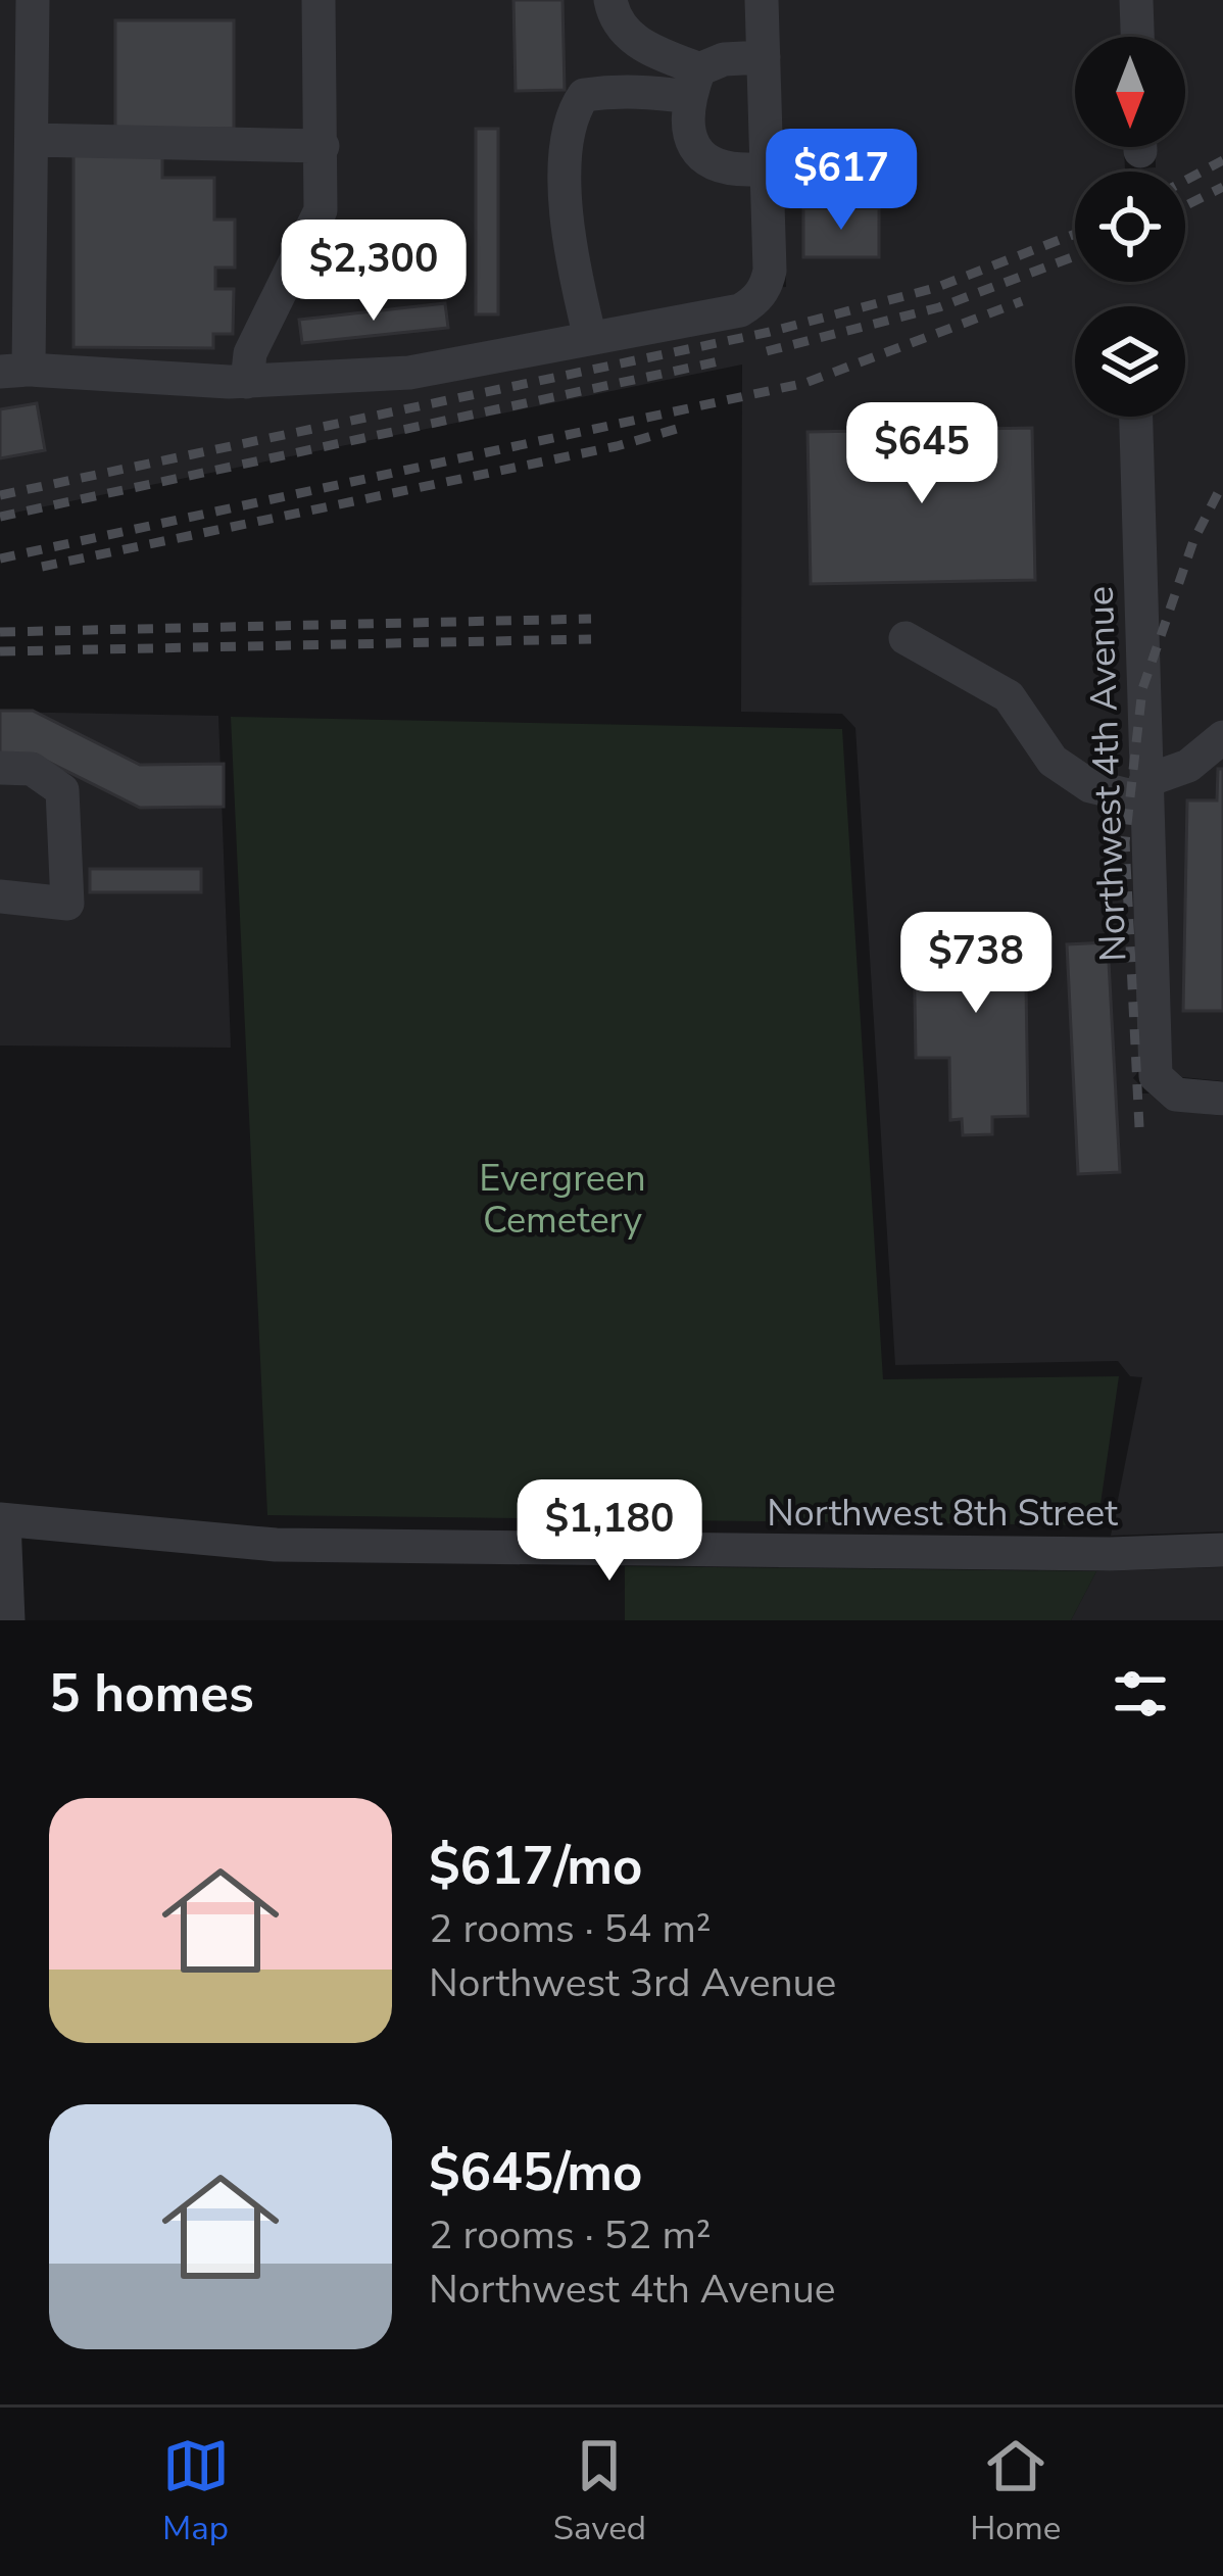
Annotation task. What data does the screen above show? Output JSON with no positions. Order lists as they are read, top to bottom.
{
  "streets": {
    "street": ["Northwest 4th Avenue", "Northwest 8th Street"]
  },
  "parks": ["Evergreen Cemetery"],
  "north": "bottom",
  "page": {
    "price": [
      "$617",
      "$2,300",
      "$645",
      "$738",
      "$1,180"
    ],
    "heading": "5 homes",
    "list": [
      {
        "name": "$617/mo",
        "note": "2 rooms · 54 m² · Northwest 3rd Avenue"
      },
      {
        "name": "$645/mo",
        "note": "2 rooms · 52 m² · Northwest 4th Avenue"
      }
    ],
    "tabs": ["Map", "Saved", "Home"]
  }
}
